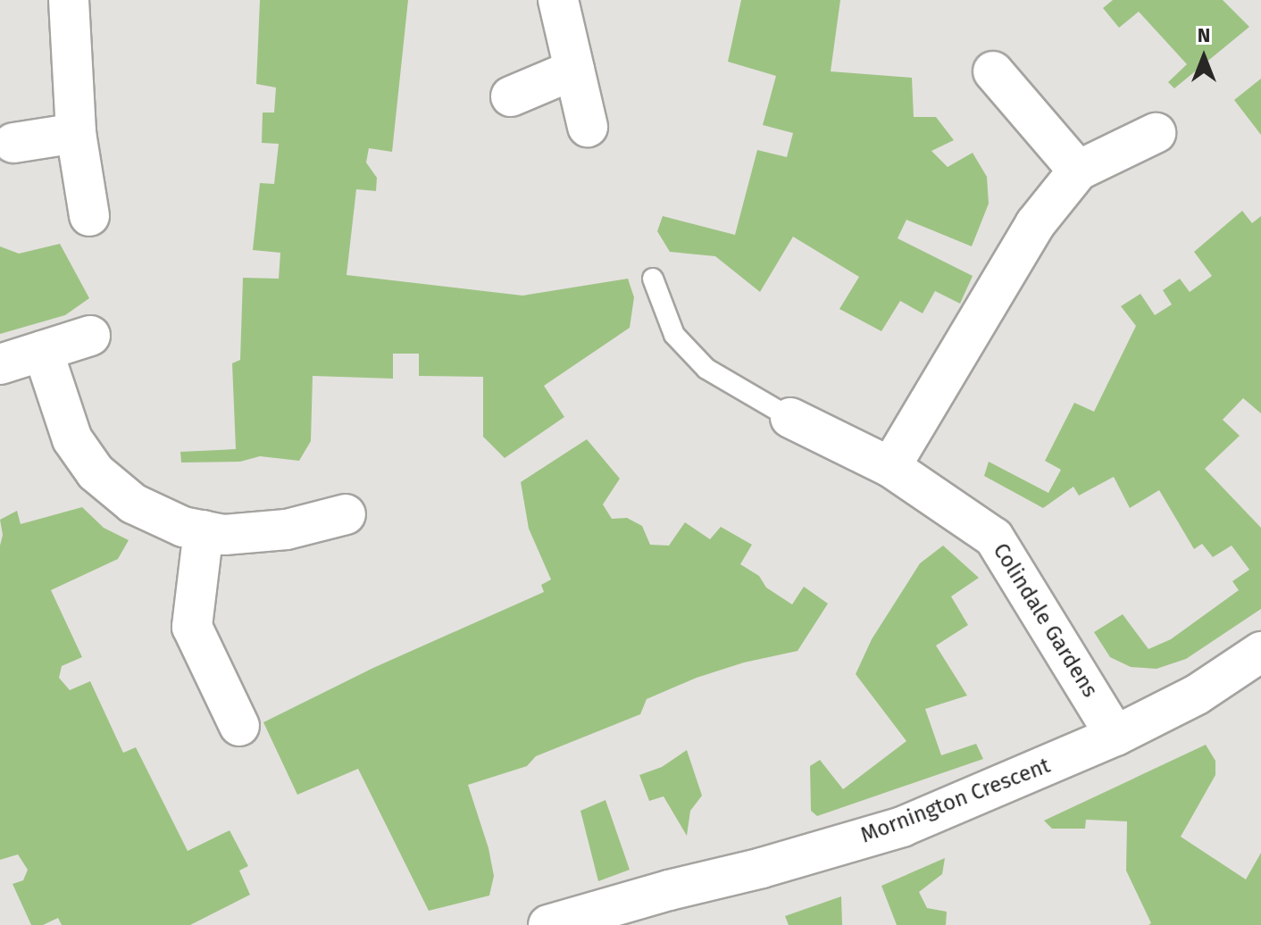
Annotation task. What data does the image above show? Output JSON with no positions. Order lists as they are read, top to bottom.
{
  "streets": {
    "street": ["Colindale Gardens", "Mornington Crescent"]
  },
  "crossings": [
    ["Colindale Gardens", "Mornington Crescent"]
  ],
  "north": "top"
}
